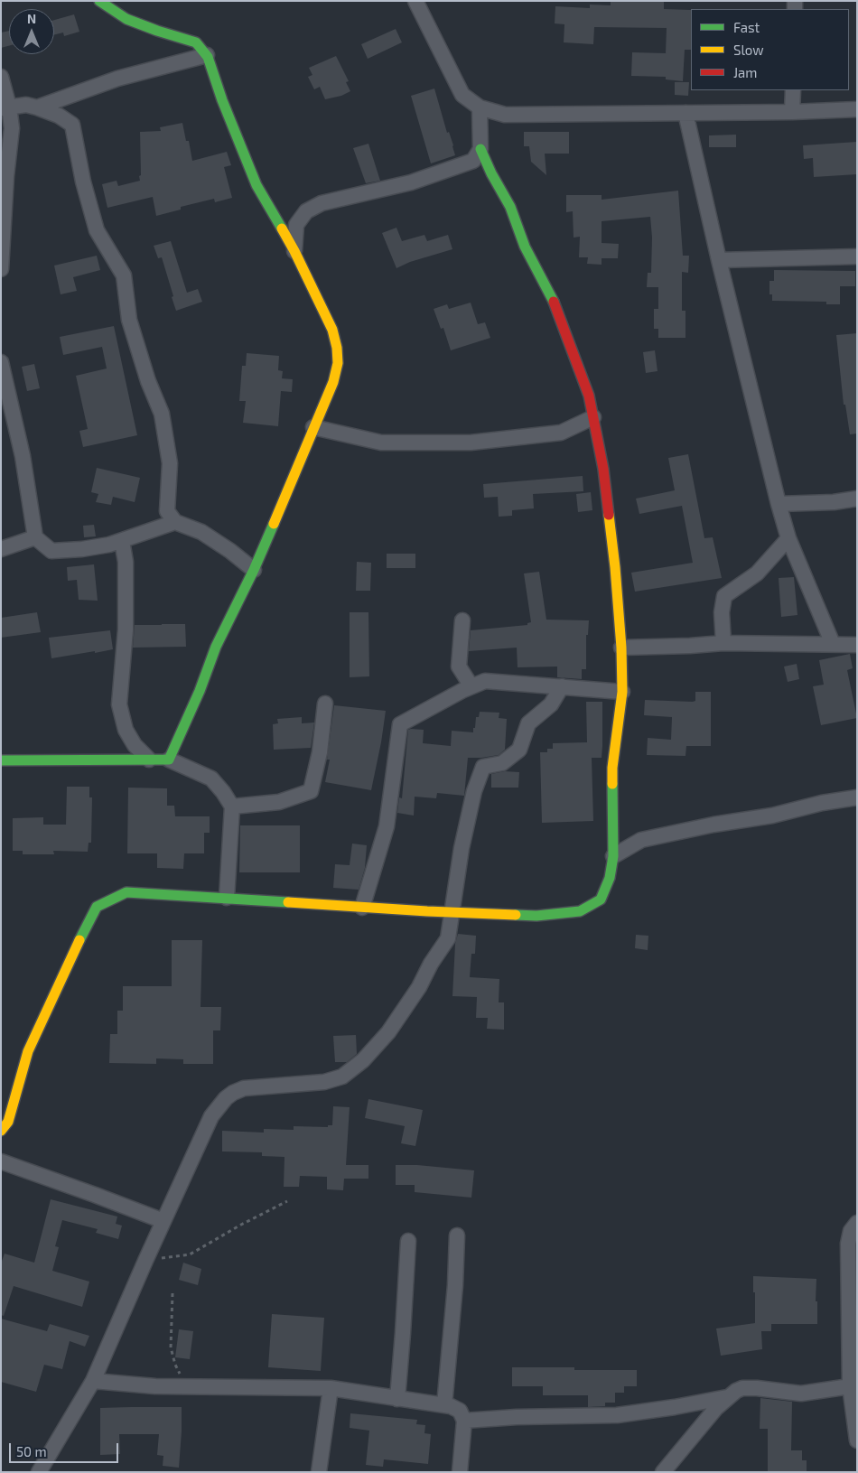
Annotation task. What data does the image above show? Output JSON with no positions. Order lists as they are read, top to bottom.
{
  "legend": ["Fast", "Slow", "Jam"],
  "scale_bar": "50 m",
  "north": "top"
}
